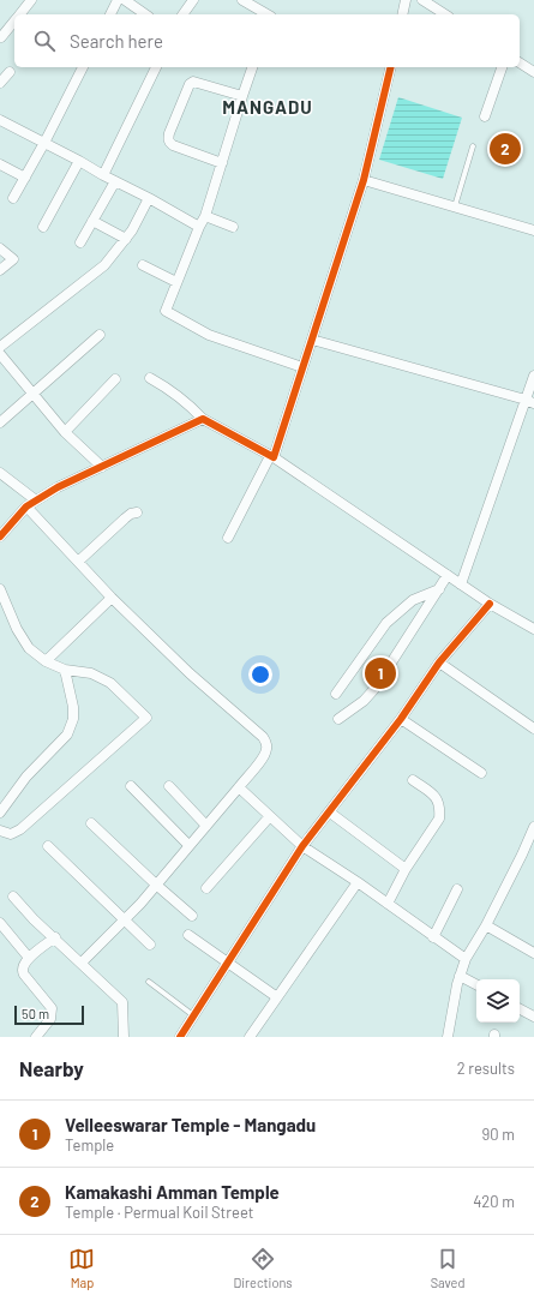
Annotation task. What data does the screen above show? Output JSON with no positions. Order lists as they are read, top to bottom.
{
  "districts": ["MANGADU"],
  "scale_bar": "50 m",
  "page": {
    "search": "Search here",
    "pins": ["2", "1"],
    "scale": "50 m",
    "heading": ["Nearby", "2 results"],
    "list": [
      {
        "mark": "1",
        "name": "Velleeswarar Temple - Mangadu",
        "note": "Temple",
        "value": "90 m"
      },
      {
        "mark": "2",
        "name": "Kamakashi Amman Temple",
        "note": "Temple · Permual Koil Street",
        "value": "420 m"
      }
    ],
    "nav": ["Map", "Directions", "Saved"]
  }
}
